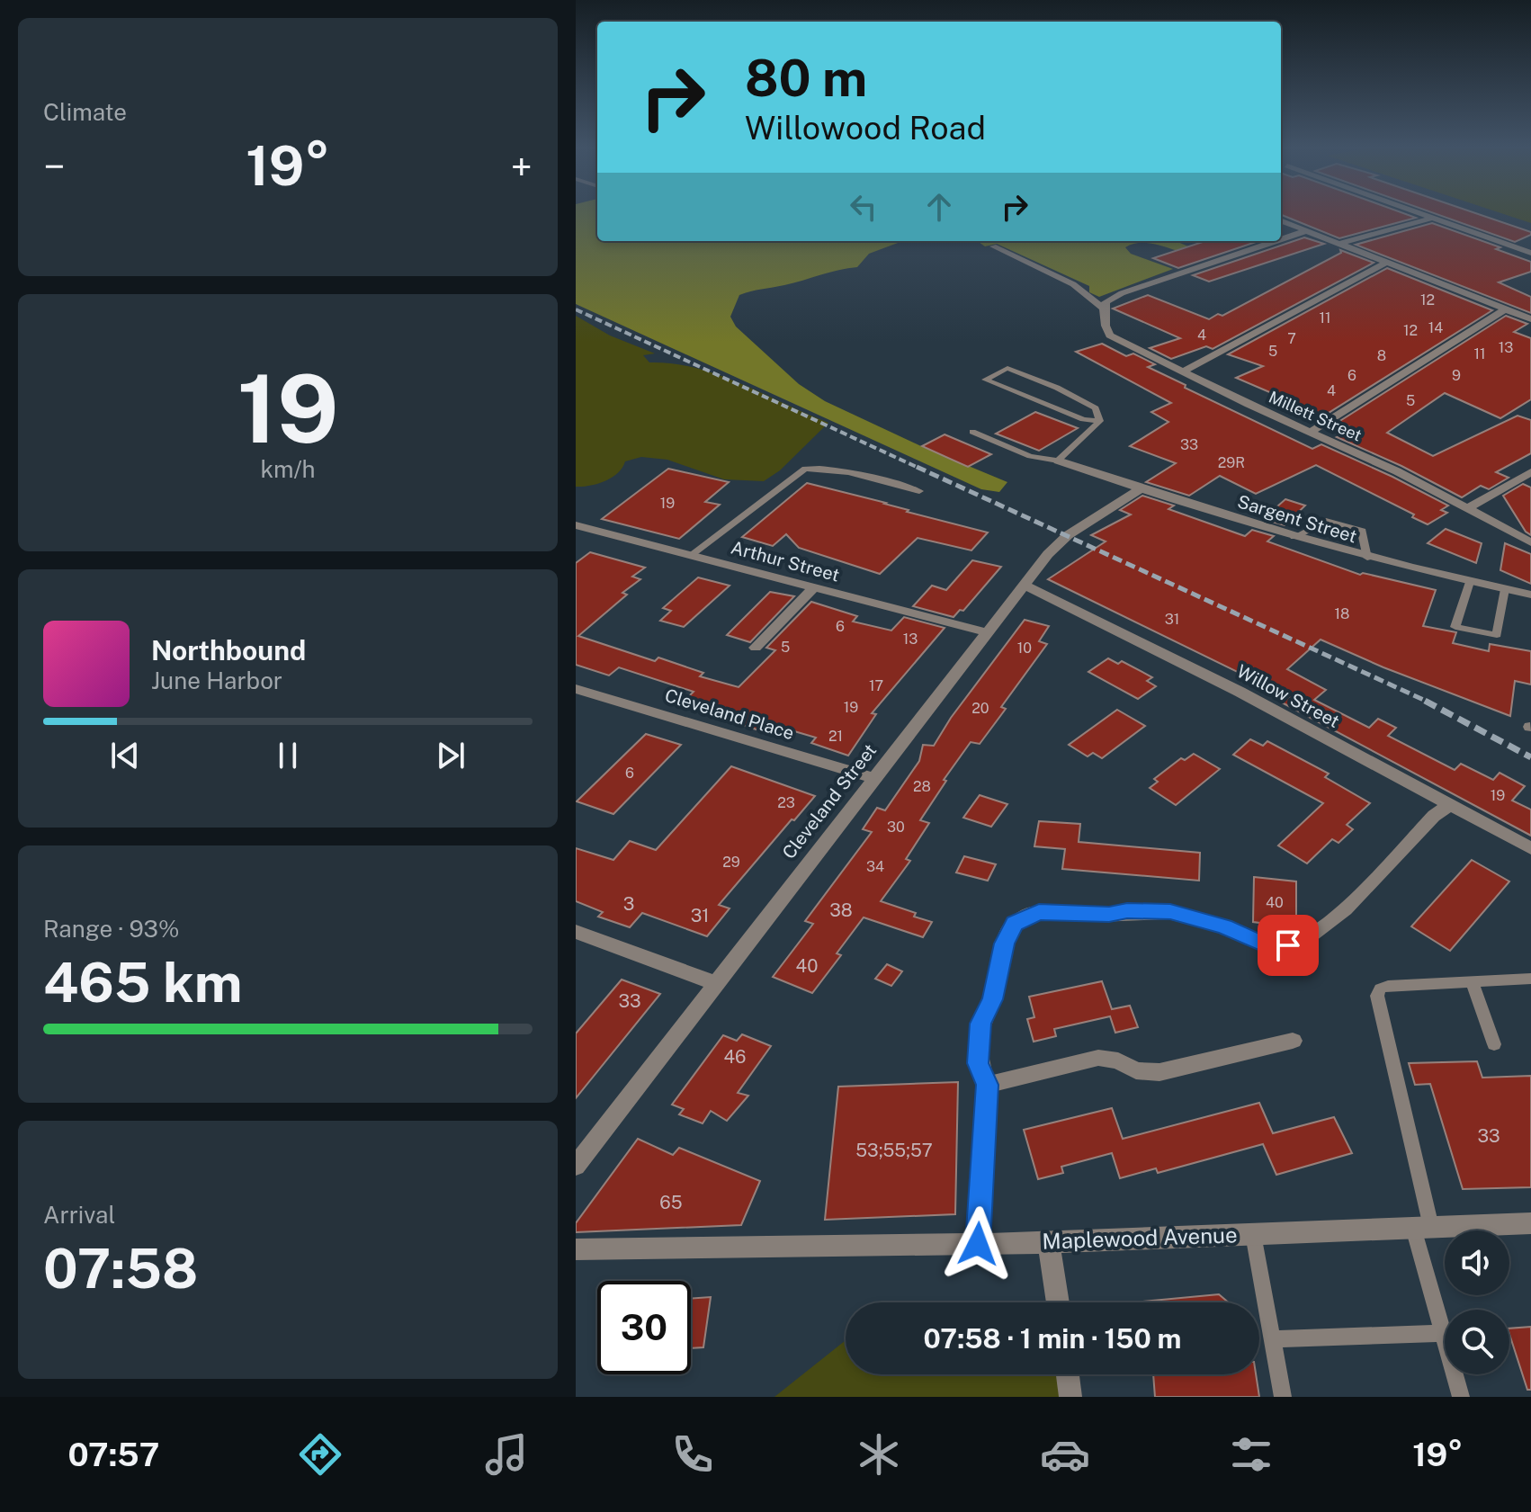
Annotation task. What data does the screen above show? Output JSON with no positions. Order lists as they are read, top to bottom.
{
  "streets": {
    "street": [
      "Millett Street",
      "Sargent Street",
      "Arthur Street",
      "Willow Street",
      "Cleveland Place",
      "Cleveland Street",
      "Maplewood Avenue"
    ]
  },
  "crossings": [
    ["Sargent Street", "Cleveland Street"],
    ["Arthur Street", "Cleveland Street"],
    ["Willow Street", "Cleveland Street"],
    ["Cleveland Place", "Cleveland Street"]
  ],
  "house_numbers": [
    "12",
    "11",
    "14",
    "12",
    "4",
    "7",
    "13",
    "5",
    "11",
    "8",
    "6",
    "9",
    "4",
    "5",
    "33",
    "29R",
    "19",
    "18",
    "31",
    "6",
    "13",
    "5",
    "10",
    "17",
    "19",
    "20",
    "21",
    "6",
    "28",
    "19",
    "23",
    "30",
    "29",
    "34",
    "40",
    "3",
    "38",
    "31",
    "40",
    "33",
    "46",
    "33",
    "53;55;57",
    "65"
  ],
  "page": {
    "tile": [
      "Climate",
      ["19", "km/h"],
      ["Range · 93%", "465 km"],
      ["Arrival", "07:58"]
    ],
    "turn": ["80 m", "Willowood Road"],
    "heat": ["−", "19°", "+"],
    "song": ["Northbound", "June Harbor"],
    "limit": "30",
    "trip": "07:58 · 1 min · 150 m",
    "tabs": ["07:57", "19°"]
  }
}
